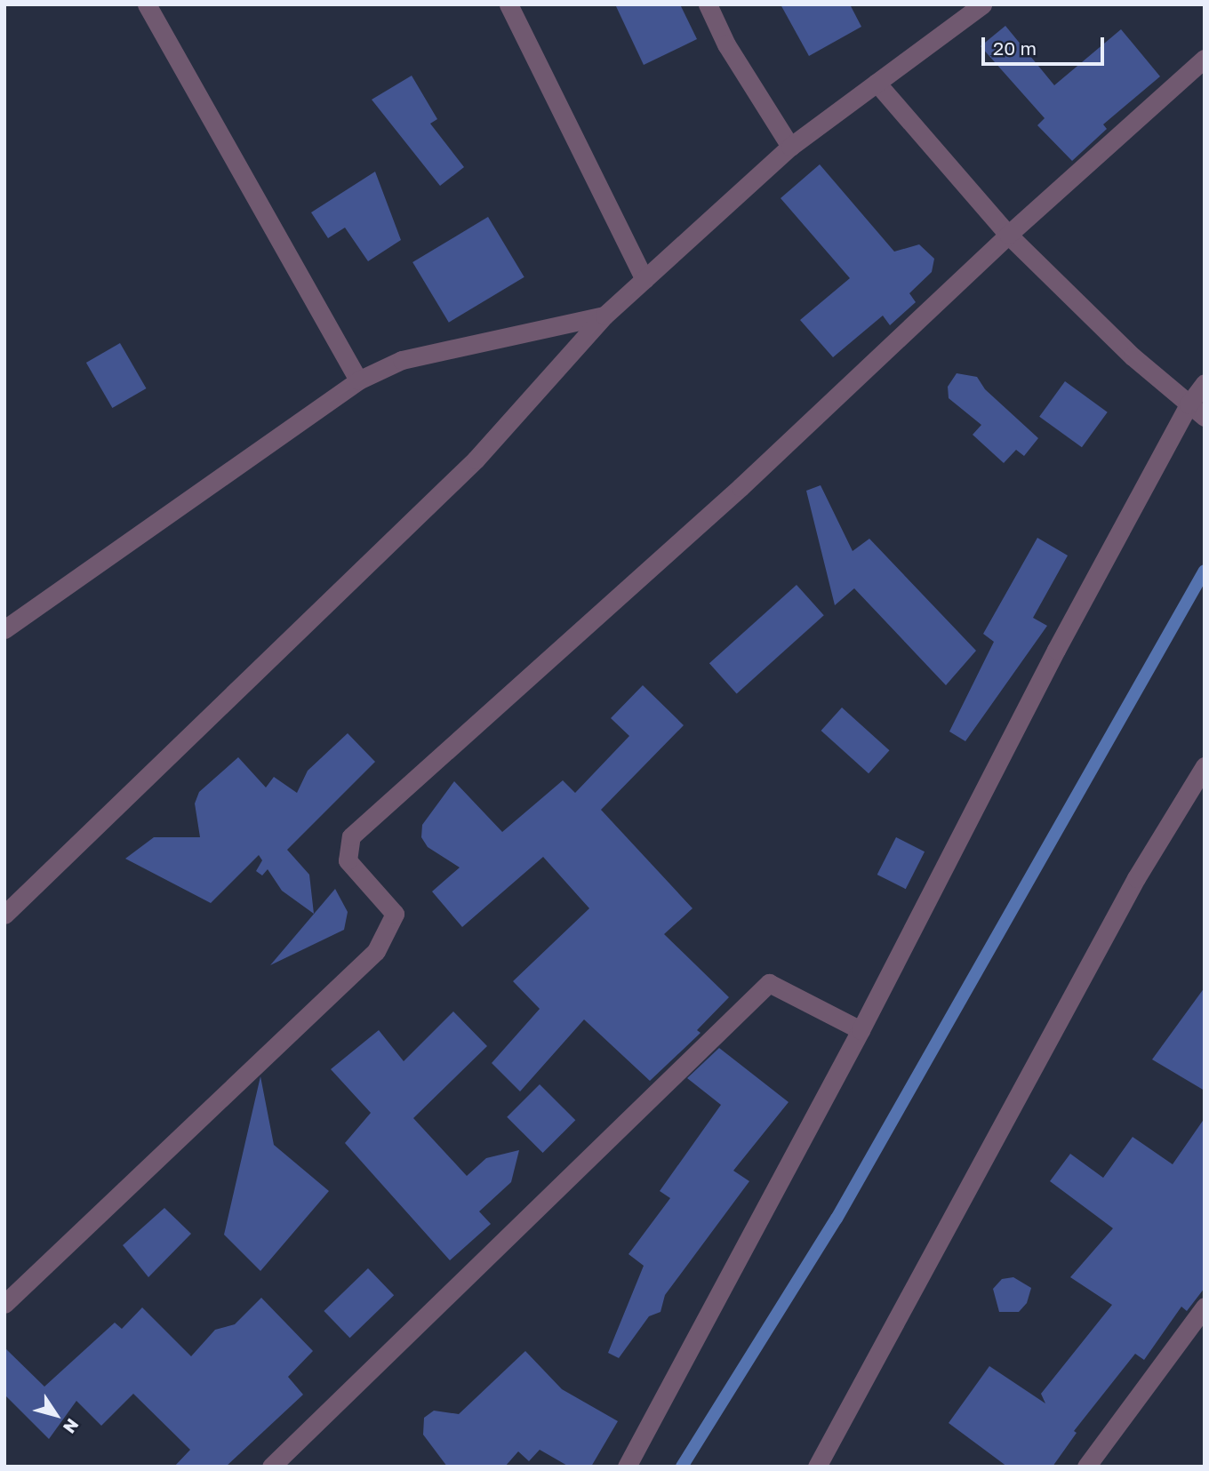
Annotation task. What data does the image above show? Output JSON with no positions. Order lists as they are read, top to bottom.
{
  "scale_bar": "20 m",
  "north": "bottom right"
}
